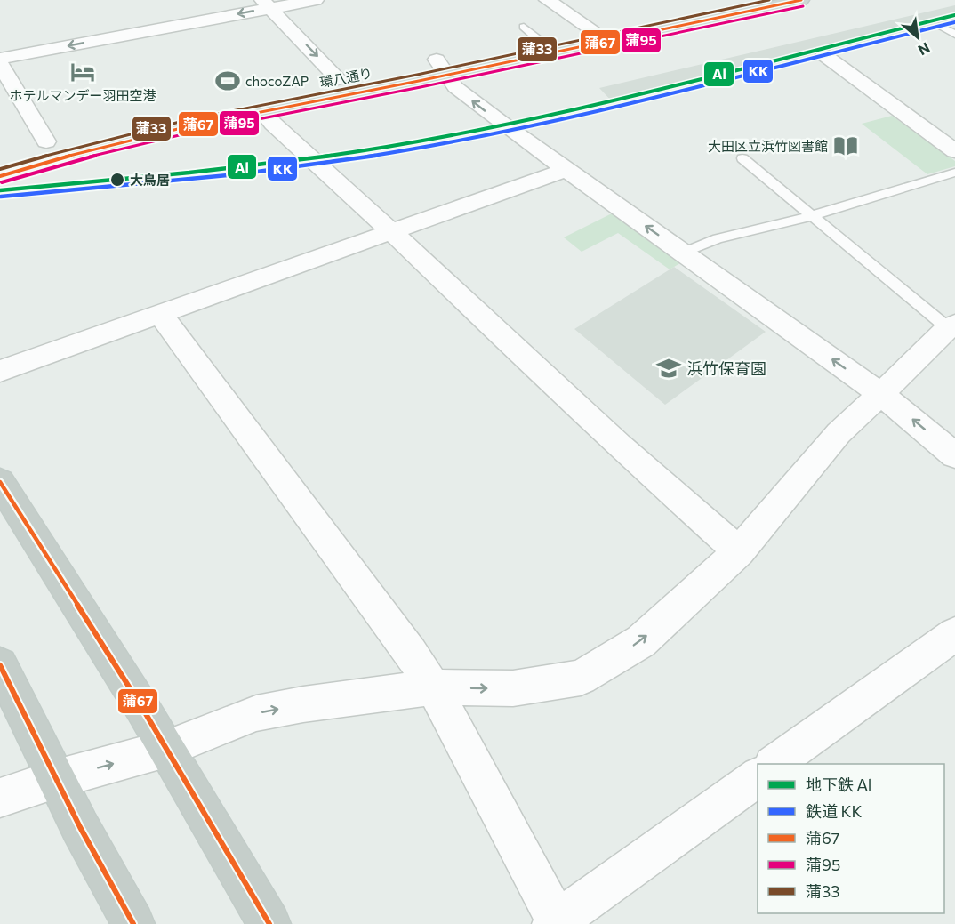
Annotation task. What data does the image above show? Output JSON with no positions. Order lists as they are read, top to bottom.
{
  "streets": {
    "main road": ["環八通り"]
  },
  "places": {
    "hotel": ["ホテルマンデー羽田空港"],
    "sports": ["chocoZAP"],
    "library": ["大田区立浜竹図書館"],
    "other": ["大鳥居"],
    "school or university": ["浜竹保育園"]
  },
  "lines": [
    "transit line 蒲67",
    "transit line 蒲33",
    "transit line 蒲95",
    "metro line Al",
    "rail line KK"
  ],
  "legend": [
    "地下鉄 Al",
    "鉄道 KK",
    "蒲67",
    "蒲95",
    "蒲33"
  ],
  "north": "bottom right"
}
